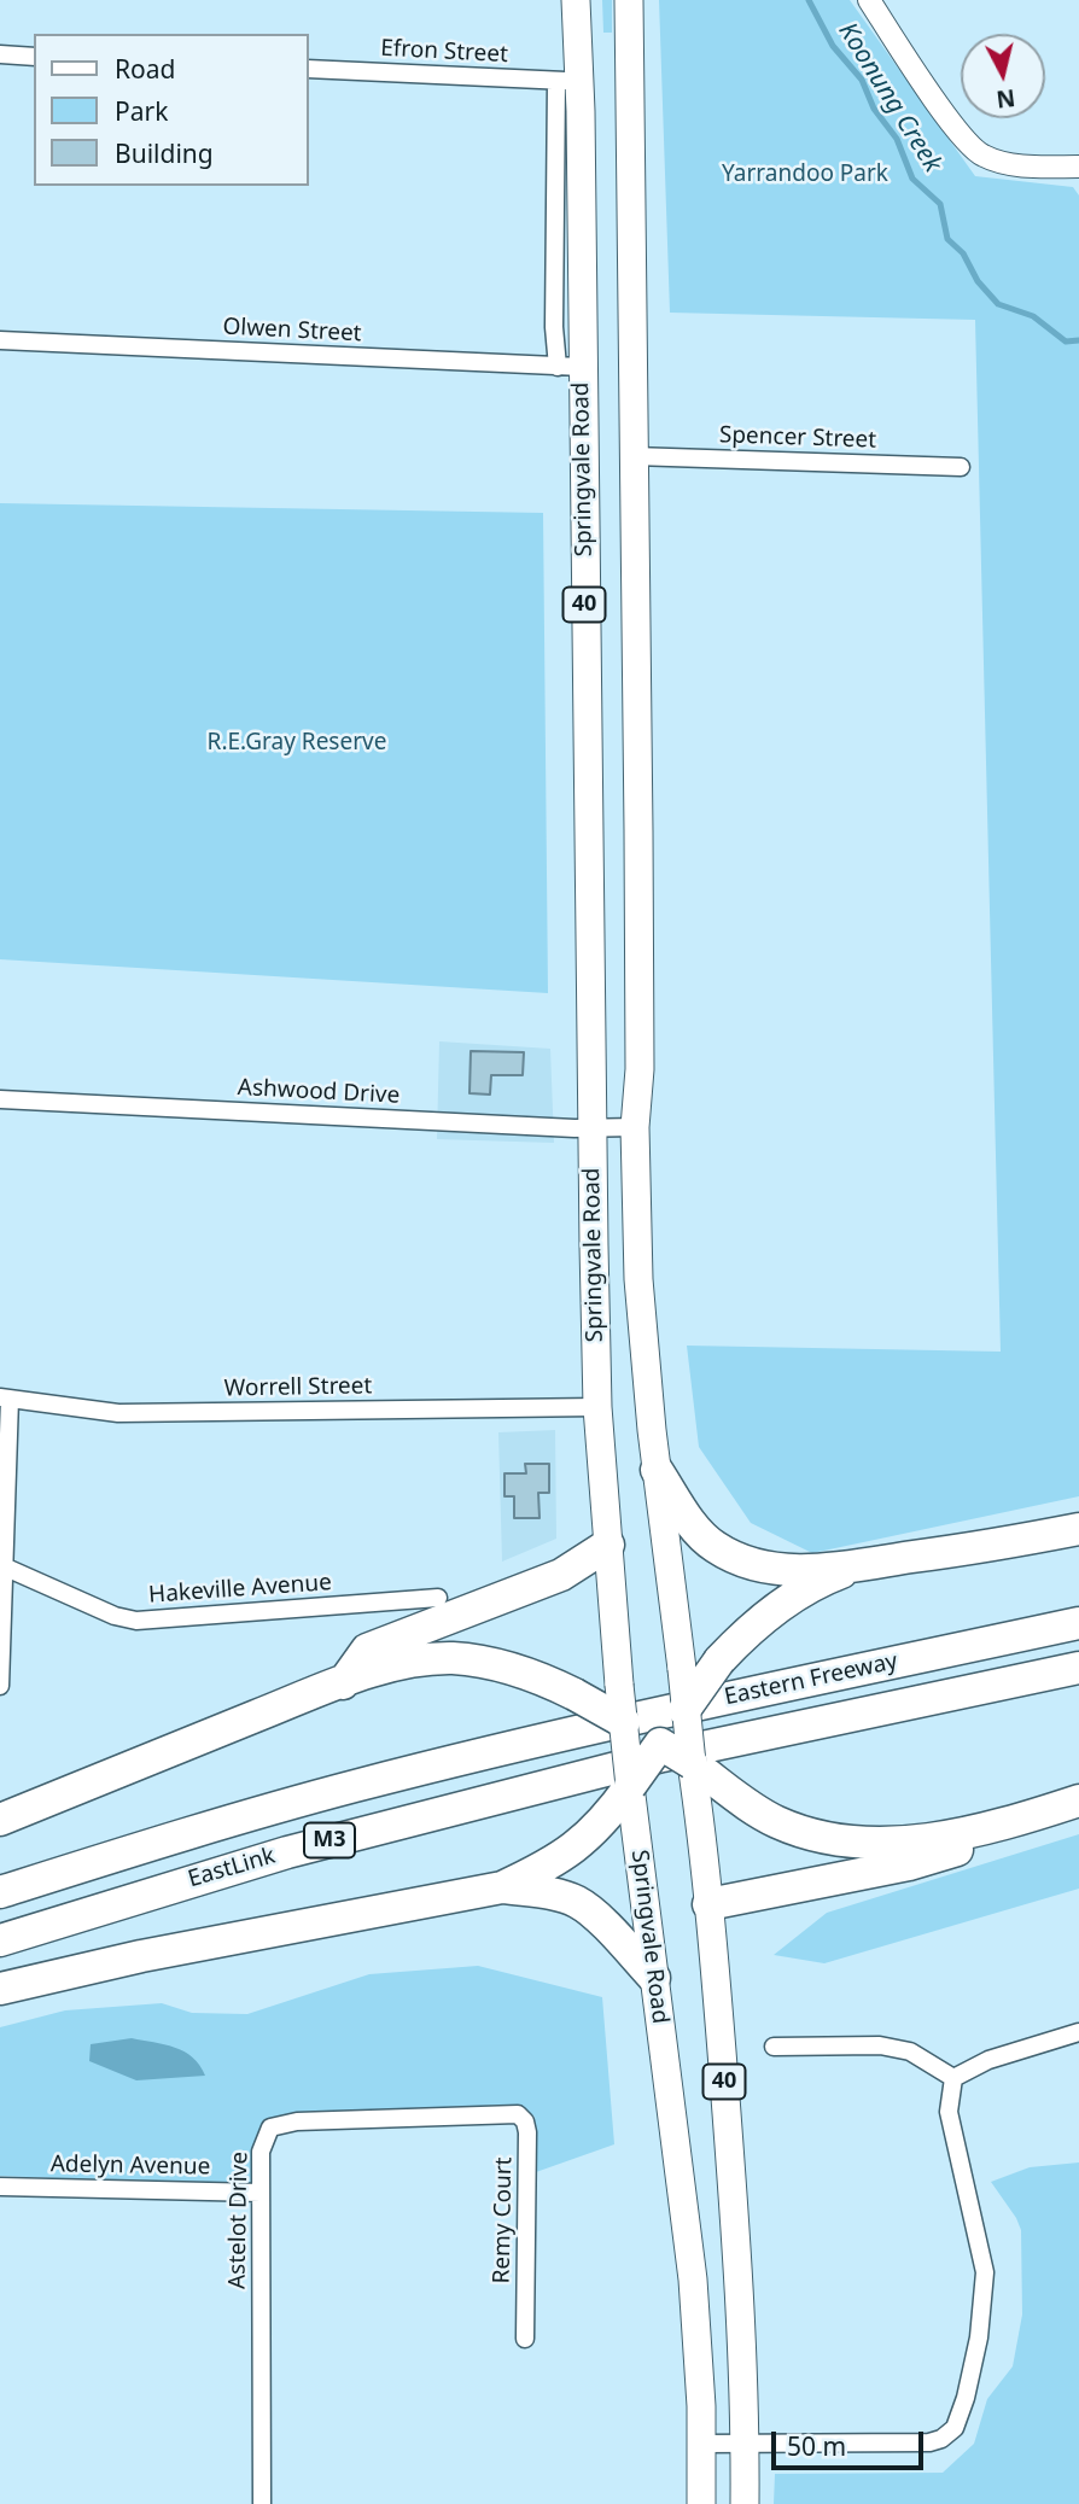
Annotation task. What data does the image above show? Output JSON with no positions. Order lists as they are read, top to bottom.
{
  "streets": {
    "highway": ["Eastern Freeway", "M3", "EastLink"],
    "main road": ["Springvale Road", "40"],
    "street": [
      "Efron Street",
      "Olwen Street",
      "Spencer Street",
      "Ashwood Drive",
      "Worrell Street",
      "Hakeville Avenue",
      "Adelyn Avenue",
      "Astelot Drive",
      "Remy Court"
    ]
  },
  "crossings": [
    ["Efron Street", "Springvale Road"],
    ["Olwen Street", "Springvale Road"],
    ["Spencer Street", "Springvale Road"],
    ["Springvale Road", "Ashwood Drive"],
    ["Springvale Road", "Worrell Street"],
    ["40", "Eastern Freeway"],
    ["40", "EastLink"],
    ["Eastern Freeway", "EastLink"],
    ["Adelyn Avenue", "Astelot Drive"],
    ["Astelot Drive", "Remy Court"]
  ],
  "water": ["Koonung Creek"],
  "parks": ["Yarrandoo Park", "R.E.Gray Reserve"],
  "legend": ["Road", "Park", "Building"],
  "scale_bar": "50 m",
  "north": "bottom"
}
